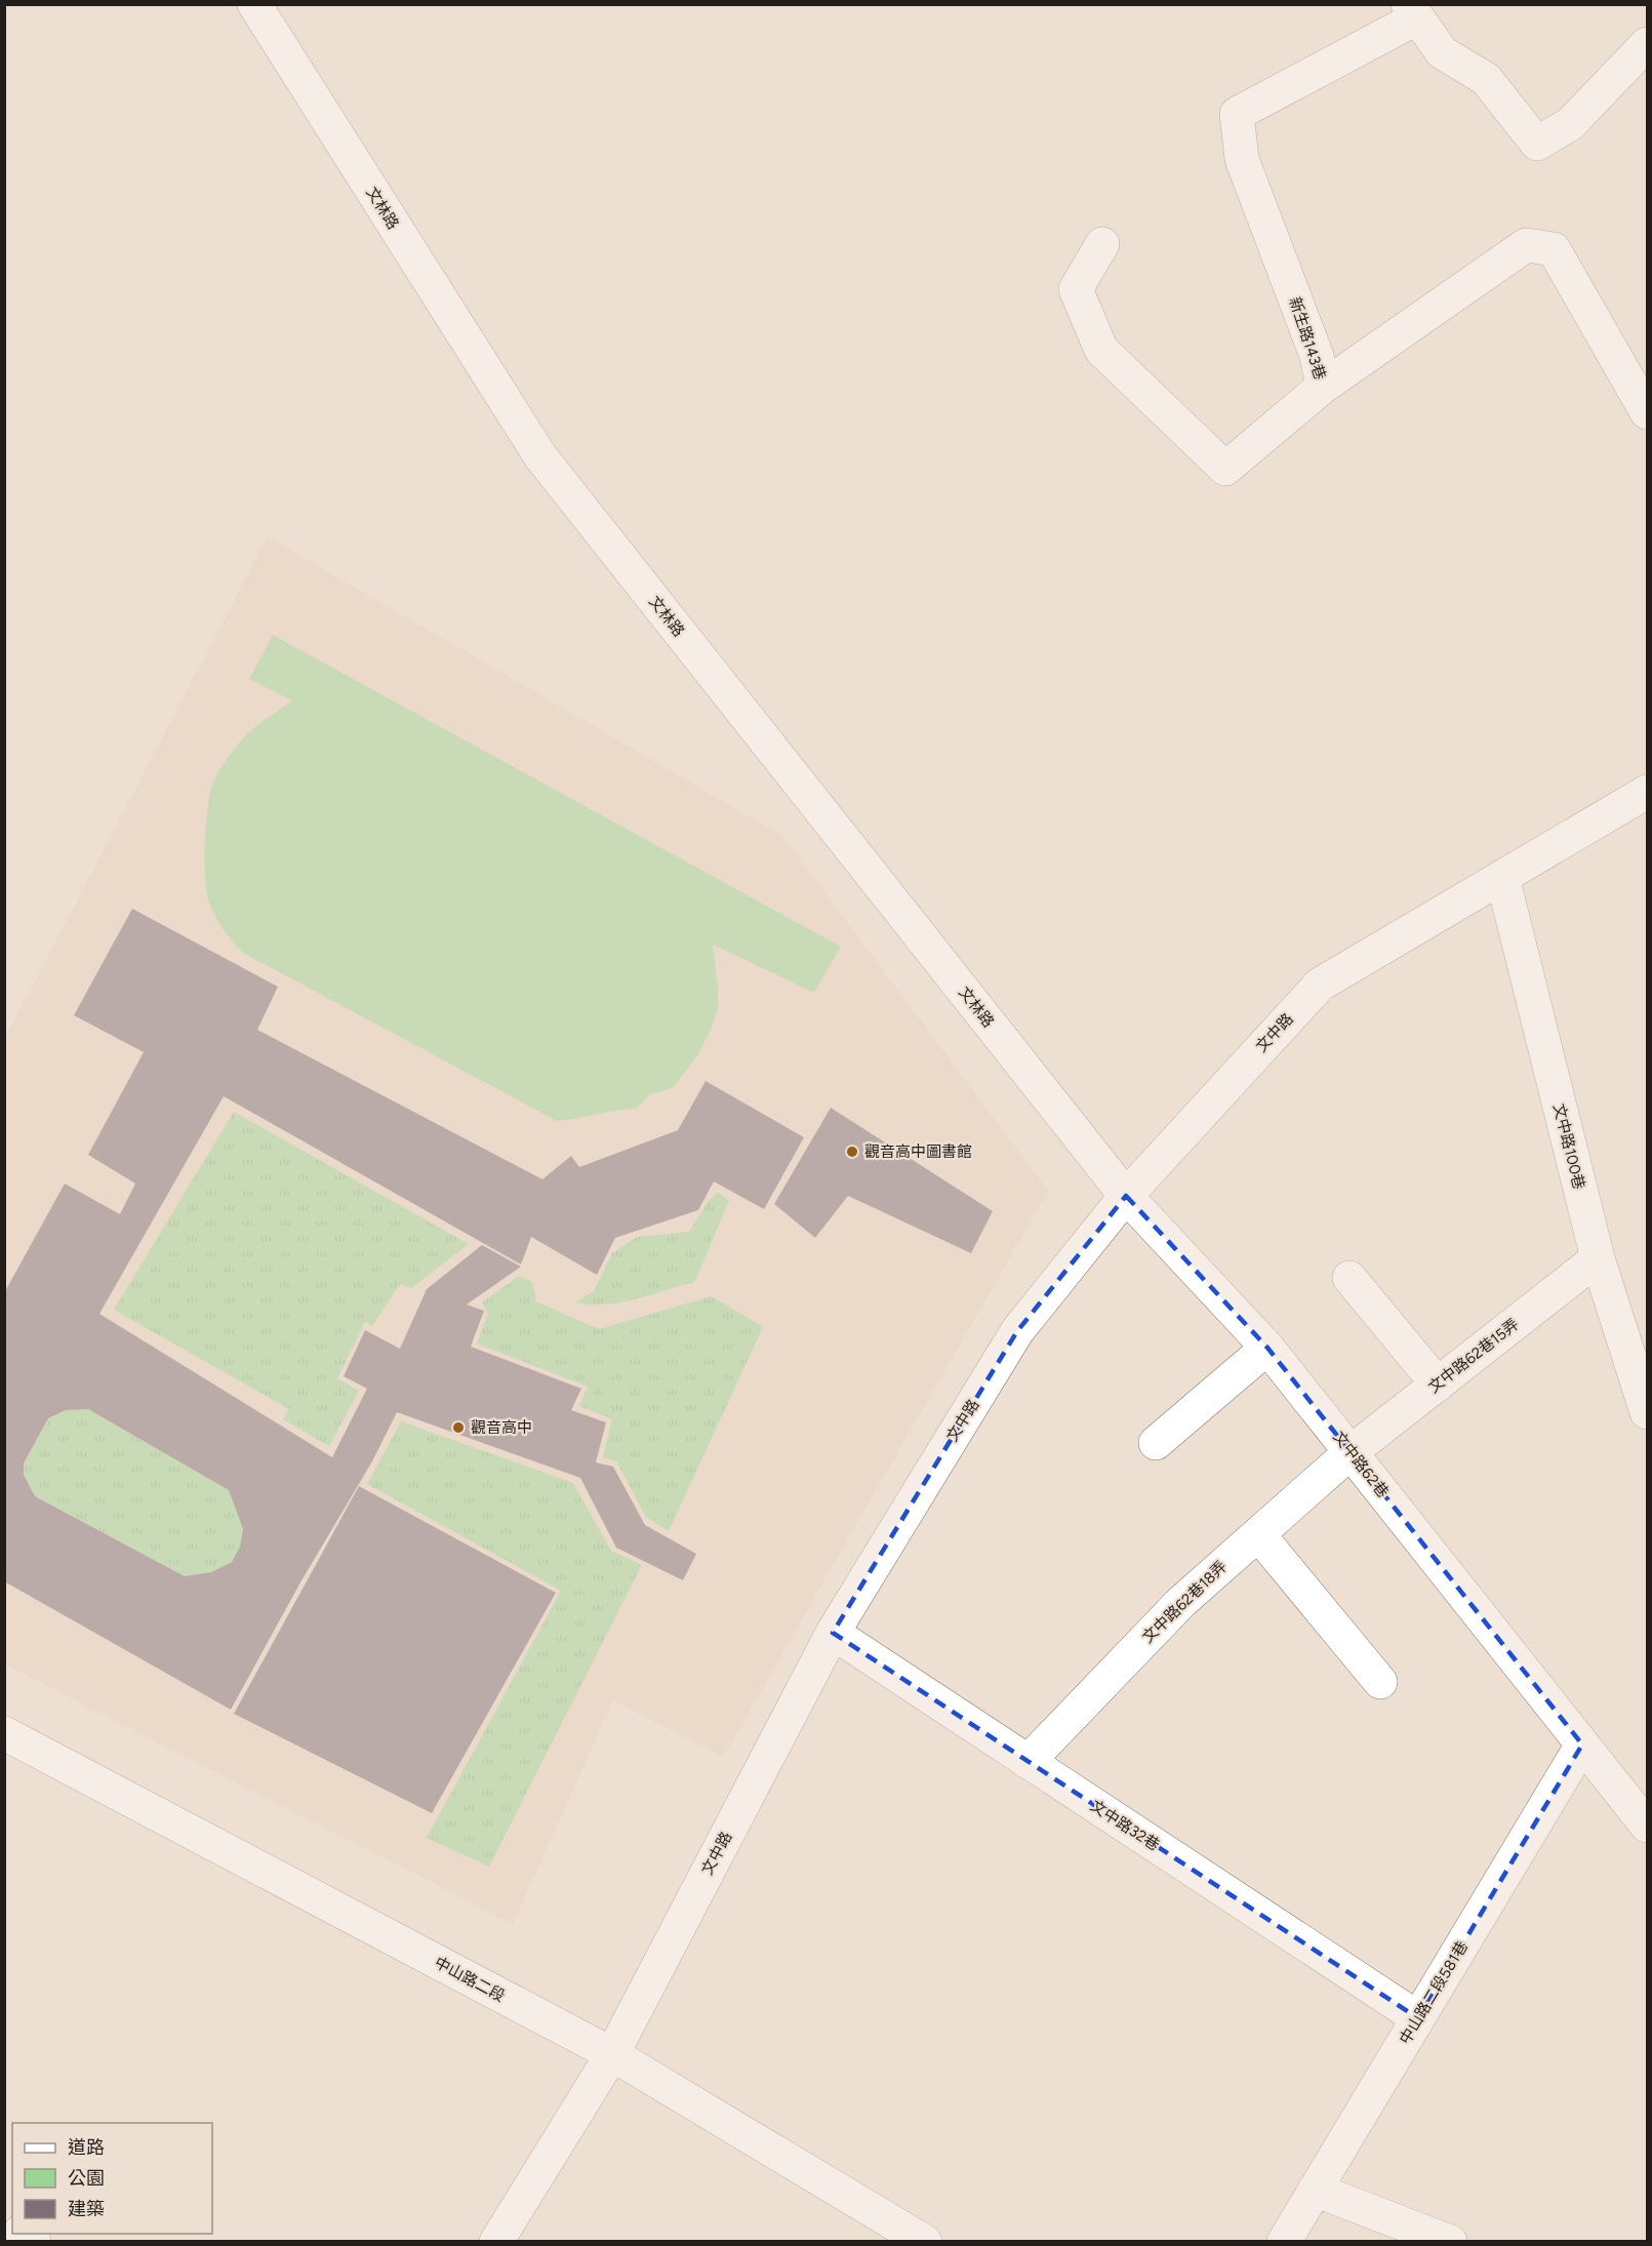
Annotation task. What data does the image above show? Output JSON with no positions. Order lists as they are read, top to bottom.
{
  "streets": {
    "street": [
      "文林路",
      "新生路143巷",
      "文中路",
      "文中路100巷",
      "文中路62巷15弄",
      "文中路62巷",
      "文中路62巷18弄",
      "文中路32巷",
      "中山路二段",
      "中山路二段581巷"
    ]
  },
  "crossings": [
    ["文林路", "文中路"],
    ["文林路", "文中路62巷"],
    ["文中路", "文中路100巷"],
    ["文中路", "文中路62巷"],
    ["文中路", "文中路32巷"],
    ["文中路", "中山路二段"],
    ["文中路100巷", "文中路62巷15弄"],
    ["文中路62巷15弄", "文中路62巷"],
    ["文中路62巷15弄", "文中路62巷18弄"],
    ["文中路62巷", "文中路62巷18弄"],
    ["文中路62巷", "中山路二段581巷"],
    ["文中路62巷18弄", "文中路32巷"],
    ["文中路32巷", "中山路二段581巷"]
  ],
  "places": ["觀音高中圖書館", "觀音高中"],
  "legend": ["道路", "公園", "建築"]
}
